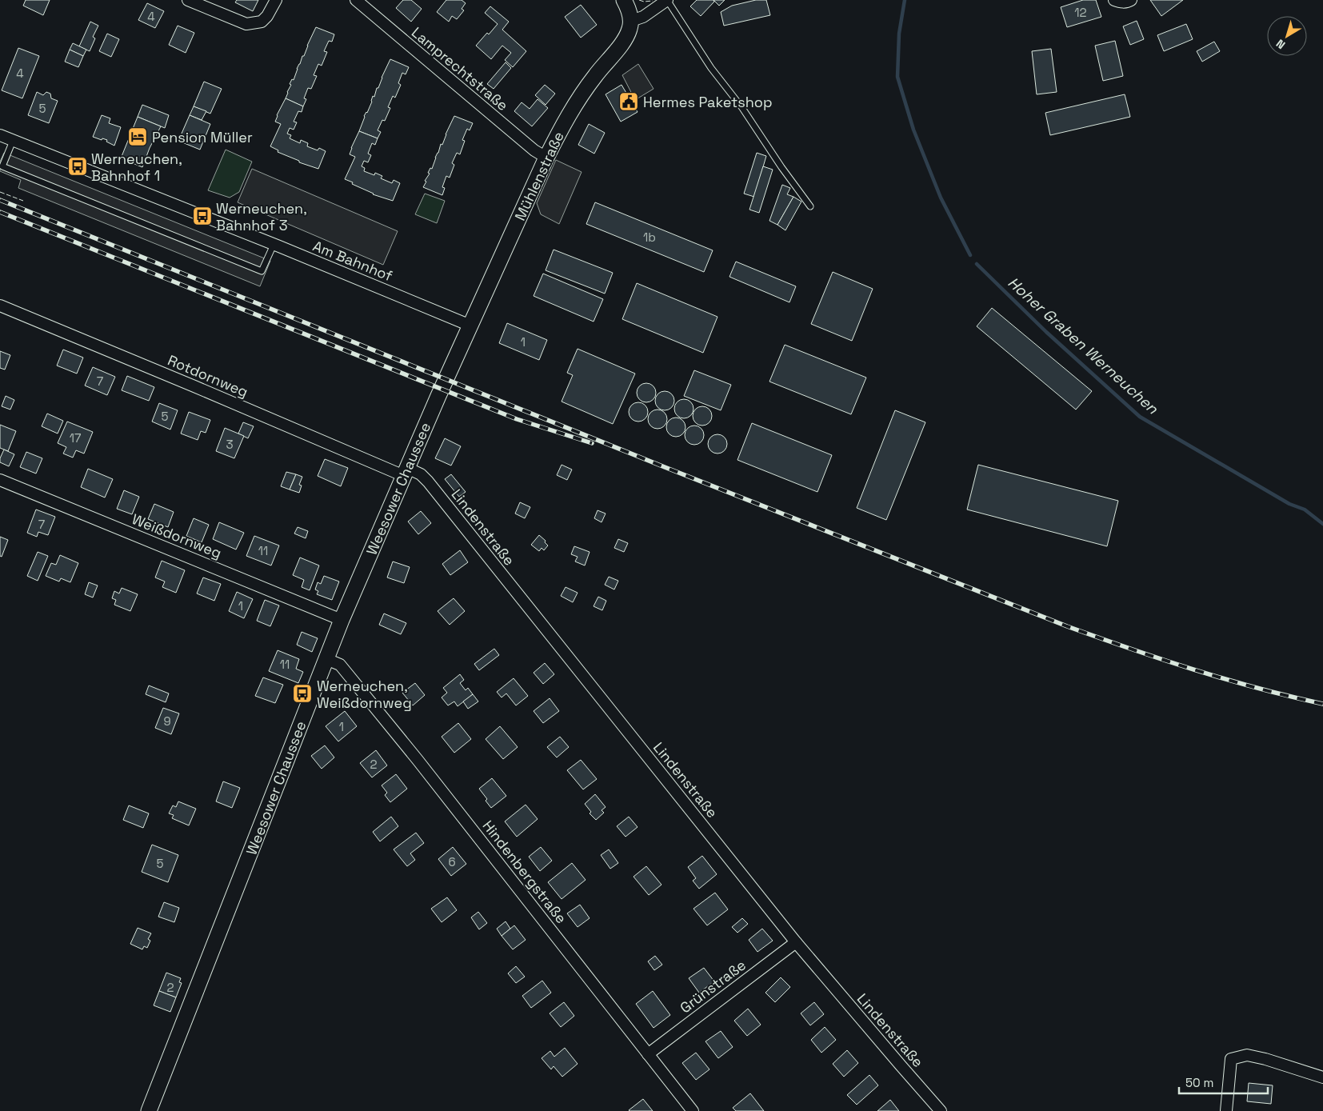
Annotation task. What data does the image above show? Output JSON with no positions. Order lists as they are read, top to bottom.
{
  "streets": {
    "main road": ["Mühlenstraße", "Weesower Chaussee"],
    "street": [
      "Lamprechtstraße",
      "Am Bahnhof",
      "Rotdornweg",
      "Lindenstraße",
      "Weißdornweg",
      "Hindenbergstraße",
      "Grünstraße"
    ]
  },
  "crossings": [
    ["Lamprechtstraße", "Mühlenstraße"],
    ["Mühlenstraße", "Am Bahnhof"],
    ["Mühlenstraße", "Weesower Chaussee"],
    ["Rotdornweg", "Weesower Chaussee"],
    ["Rotdornweg", "Lindenstraße"],
    ["Weesower Chaussee", "Lindenstraße"],
    ["Weesower Chaussee", "Weißdornweg"],
    ["Weesower Chaussee", "Hindenbergstraße"],
    ["Lindenstraße", "Grünstraße"],
    ["Hindenbergstraße", "Grünstraße"]
  ],
  "water": ["Hoher Graben Werneuchen"],
  "places": {
    "public building": ["Hermes Paketshop"],
    "hotel": ["Pension Müller"],
    "bus stop": ["Werneuchen, Bahnhof 1", "Werneuchen, Bahnhof 3", "Werneuchen, Weißdornweg"]
  },
  "house_numbers": [
    "12",
    "4",
    "4",
    "5",
    "1b",
    "1",
    "7",
    "5",
    "17",
    "3",
    "7",
    "11",
    "1",
    "11",
    "9",
    "1",
    "2",
    "6",
    "5",
    "2"
  ],
  "scale_bar": "50 m",
  "north": "bottom left"
}
